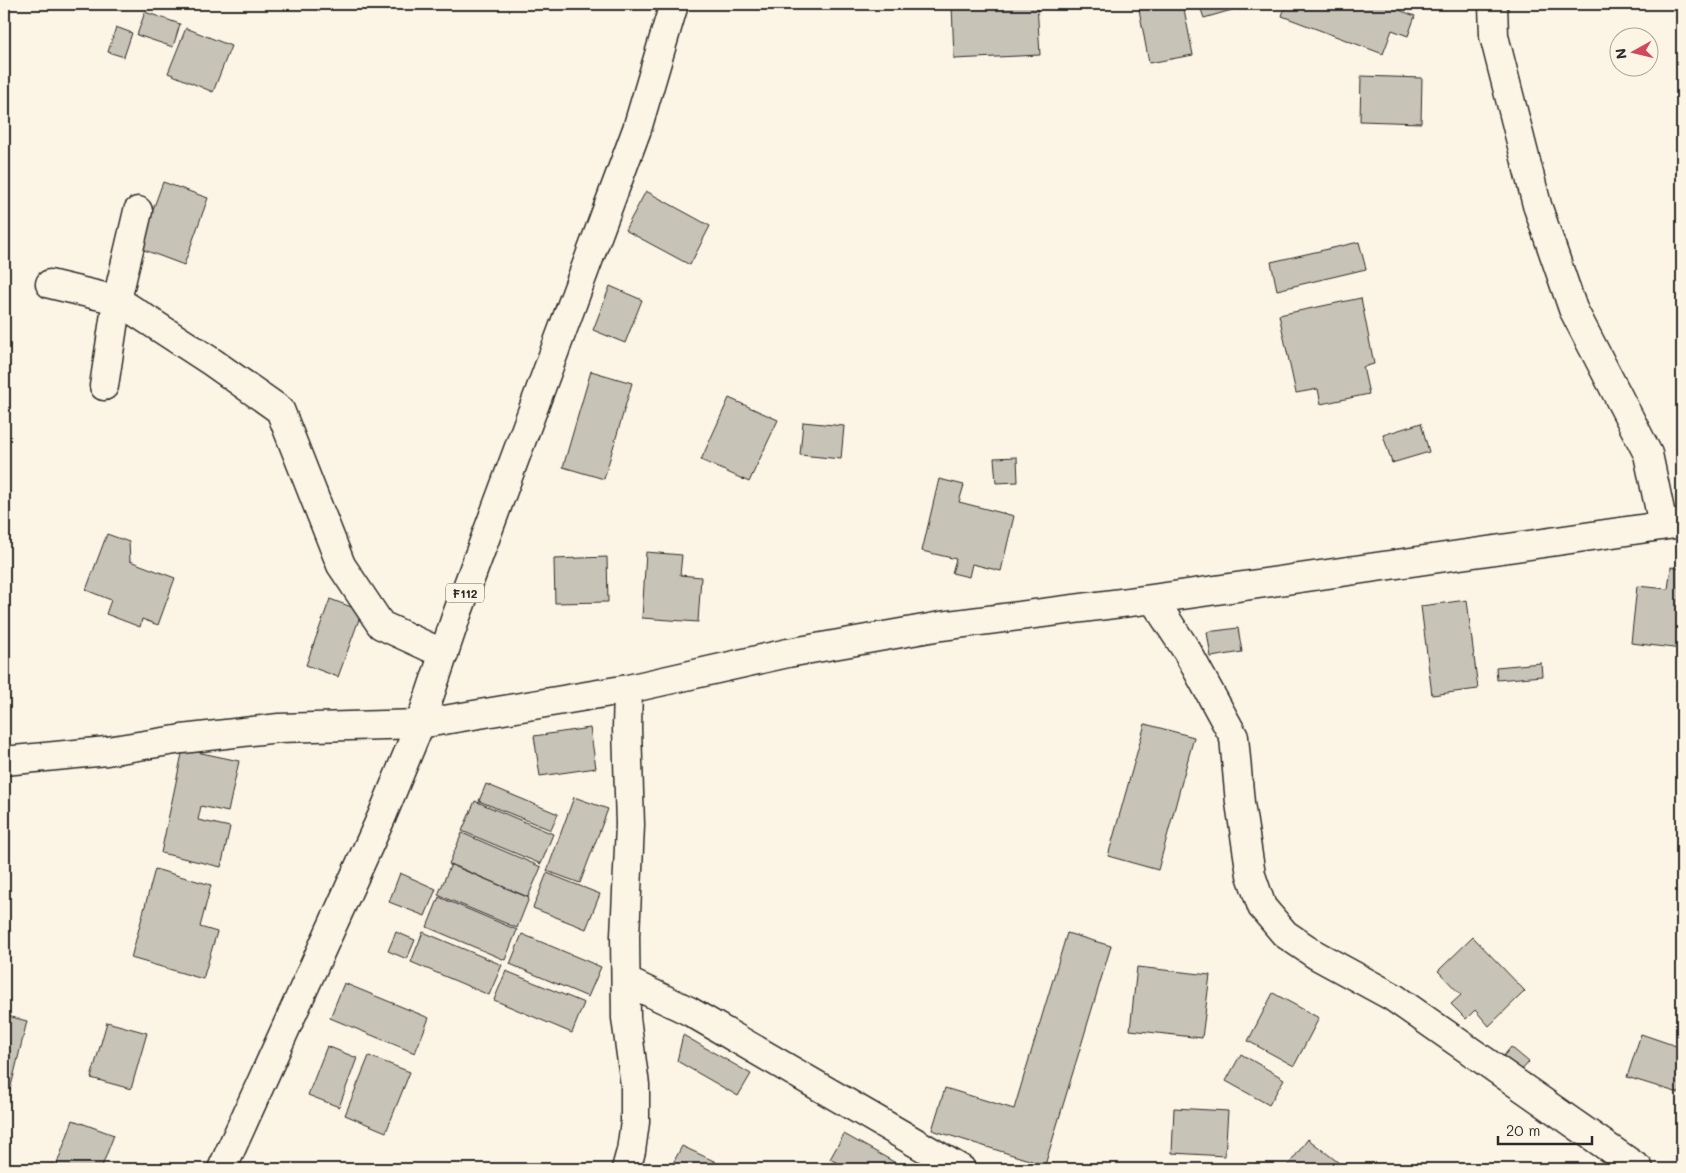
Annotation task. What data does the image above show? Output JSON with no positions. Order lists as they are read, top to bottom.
{
  "streets": {
    "street": ["F112"]
  },
  "scale_bar": "20 m",
  "north": "left"
}
